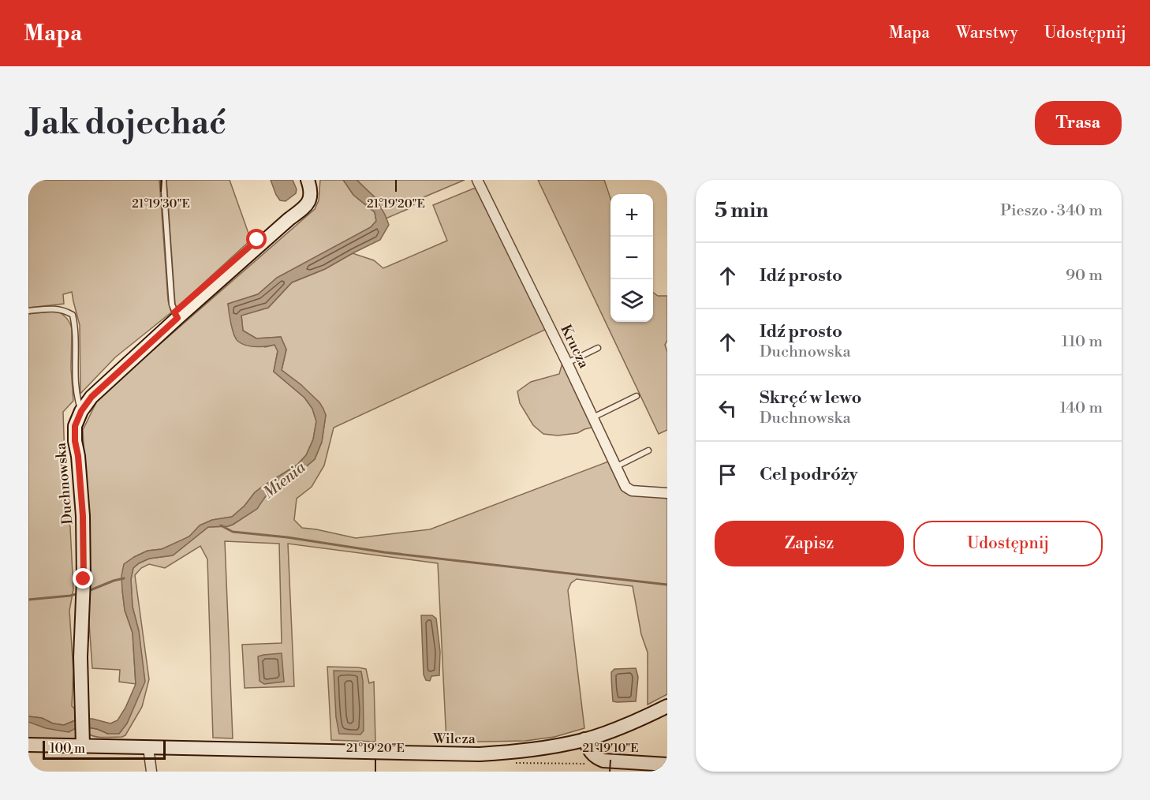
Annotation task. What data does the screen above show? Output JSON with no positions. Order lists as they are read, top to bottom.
{
  "streets": {
    "street": ["Krucza", "Duchnowska", "Wilcza"]
  },
  "crossings": [
    ["Duchnowska", "Wilcza"]
  ],
  "water": ["Mienia"],
  "scale_bar": "100 m",
  "page": {
    "header": "Mapa",
    "nav": ["Mapa", "Warstwy", "Udostępnij"],
    "buttons": [
      "Trasa",
      ["Zapisz", "Udostępnij"]
    ],
    "title": "Jak dojechać",
    "heading": ["5 min", "Pieszo · 340 m"],
    "map_buttons": ["+", "−"],
    "list": [
      ["Idź prosto", "90 m"],
      ["Idź prosto", "Duchnowska", "110 m"],
      ["Skręć w lewo", "Duchnowska", "140 m"],
      "Cel podróży"
    ],
    "scale": "100 m"
  },
  "coordinates": ["21°19'30\"E", "21°19'20\"E", "21°19'10\"E"]
}
